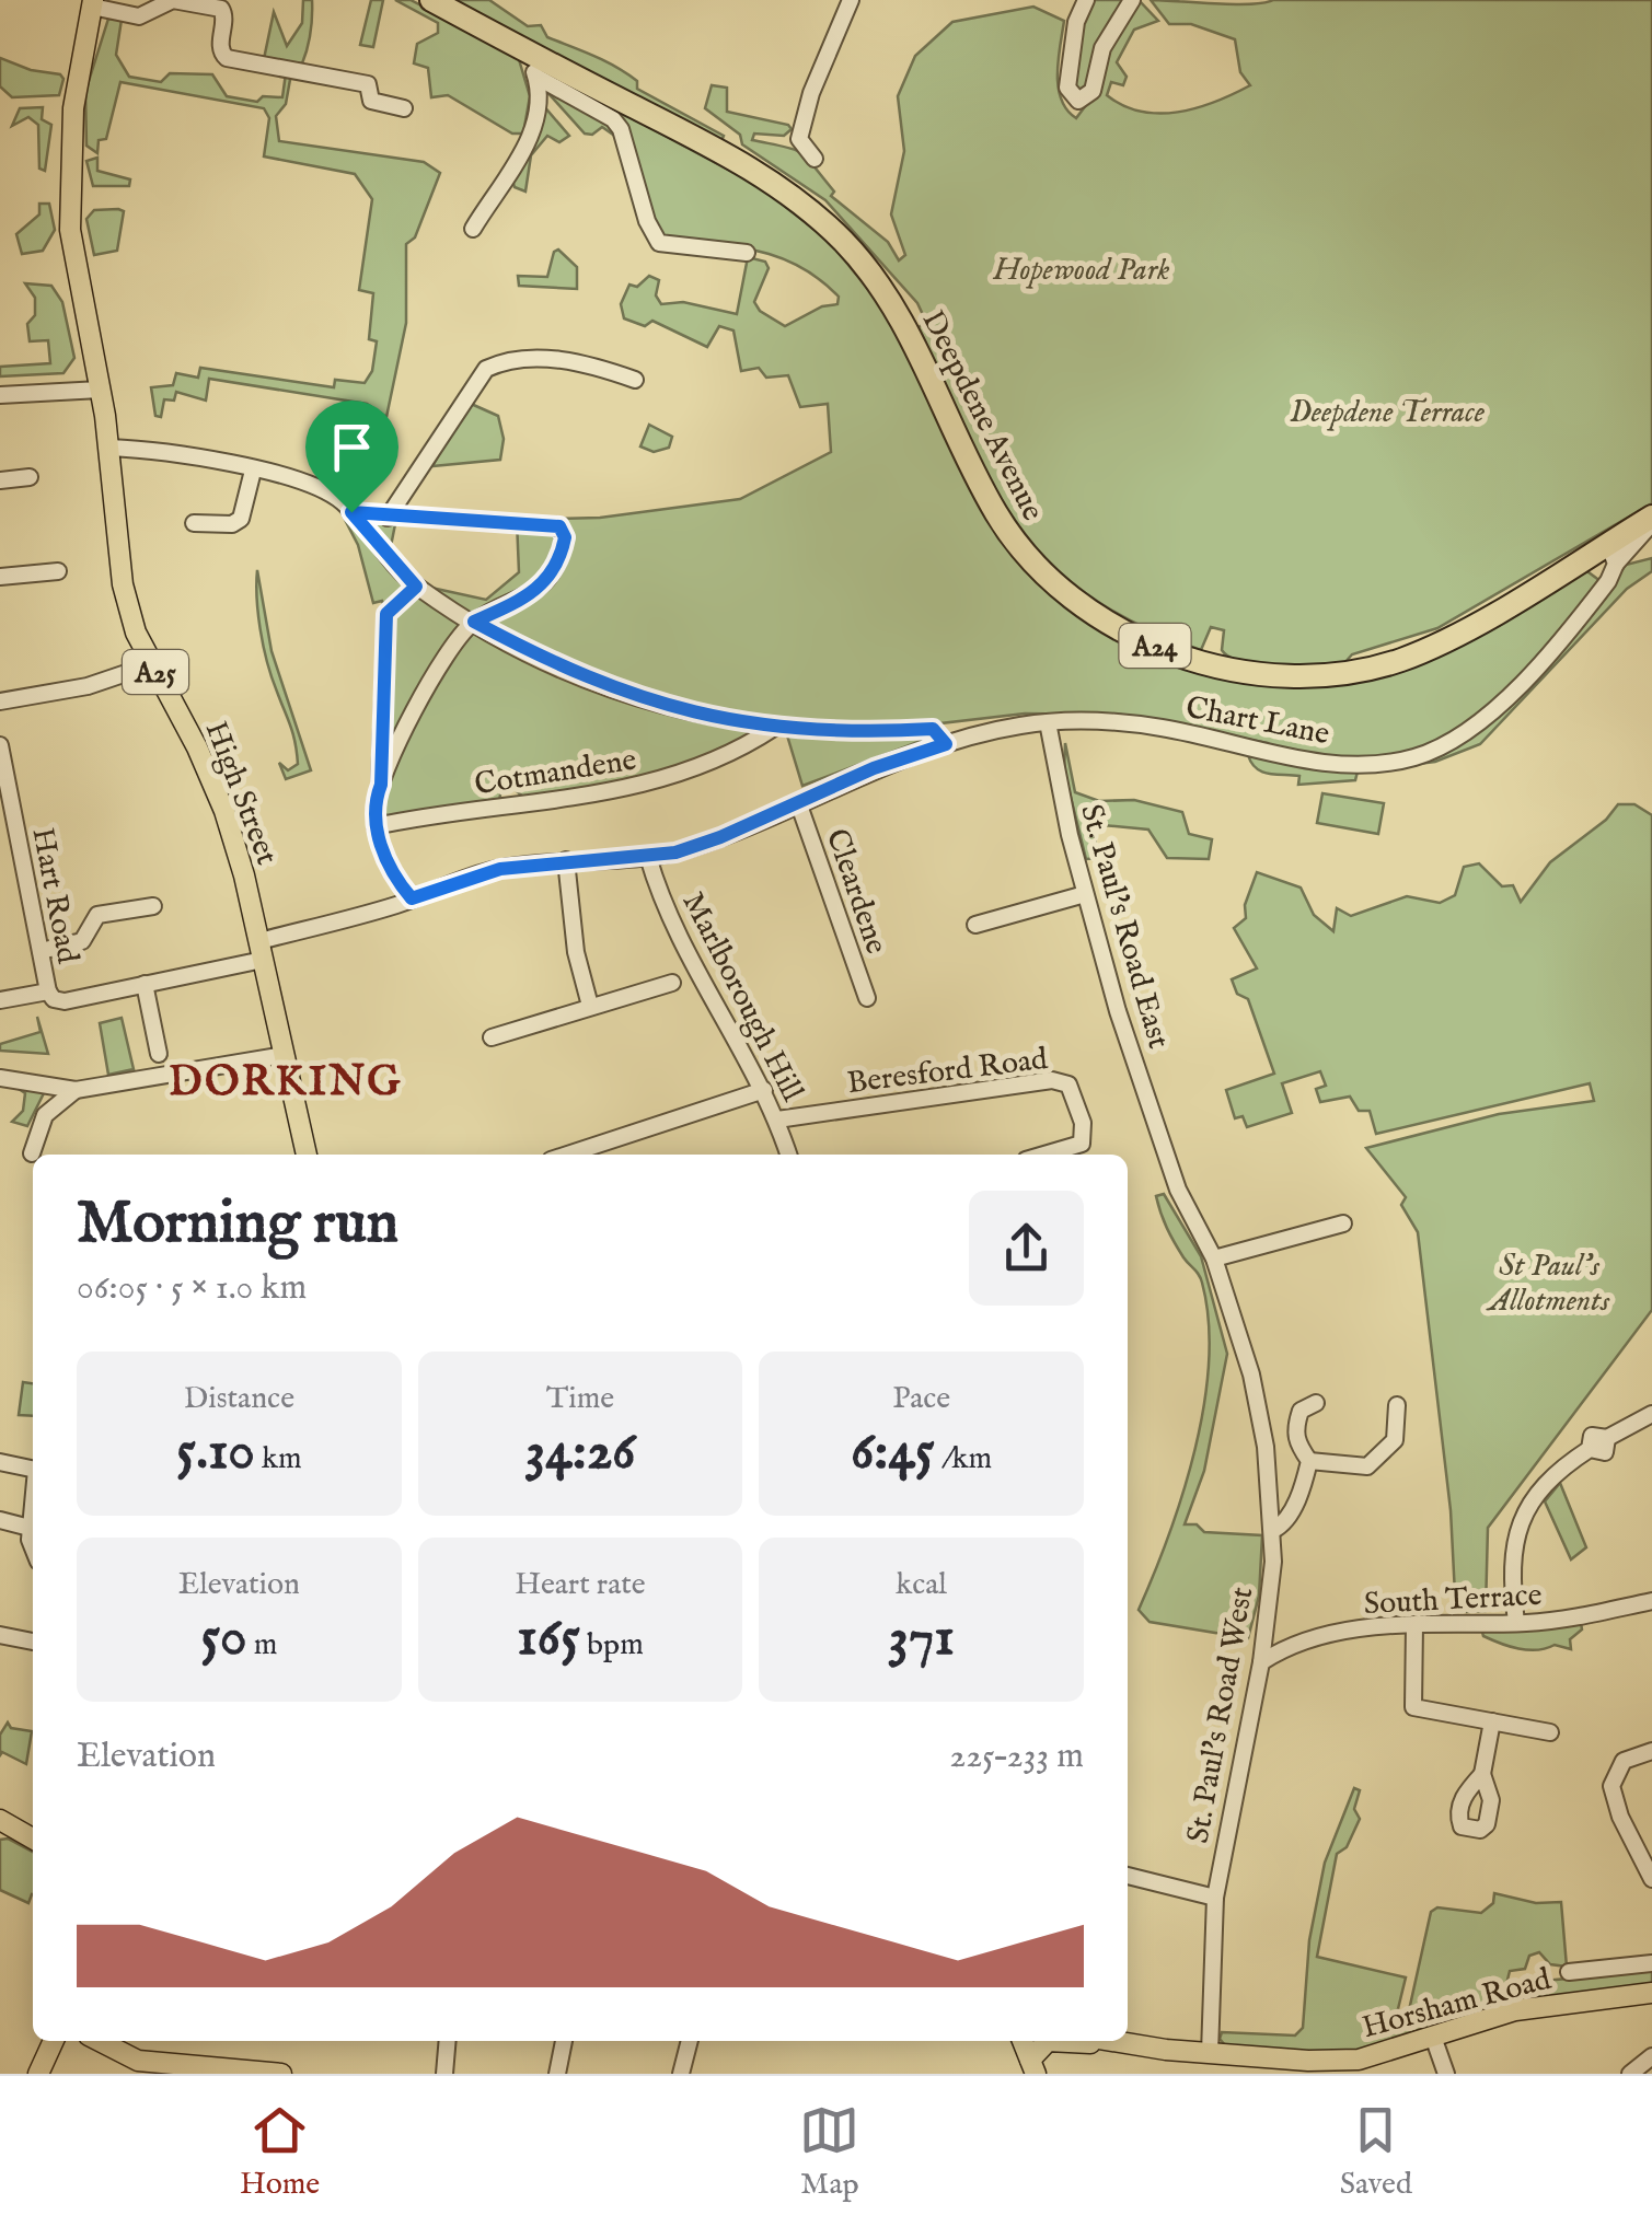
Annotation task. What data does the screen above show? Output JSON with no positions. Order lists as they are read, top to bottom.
{
  "streets": {
    "highway": ["Deepdene Avenue", "A24"],
    "main road": ["A25", "High Street", "Horsham Road"],
    "street": [
      "Chart Lane",
      "Cotmandene",
      "Cleardene",
      "Hart Road",
      "St. Paul's Road East",
      "Marlborough Hill",
      "Beresford Road",
      "South Terrace",
      "St. Paul's Road West"
    ]
  },
  "crossings": [
    ["Deepdene Avenue", "Chart Lane"],
    ["A25", "High Street"],
    ["Chart Lane", "Cotmandene"],
    ["Chart Lane", "High Street"],
    ["Chart Lane", "Cleardene"],
    ["Chart Lane", "Hart Road"],
    ["Chart Lane", "St. Paul's Road East"],
    ["Chart Lane", "Marlborough Hill"],
    ["St. Paul's Road East", "St. Paul's Road West"],
    ["Marlborough Hill", "Beresford Road"],
    ["South Terrace", "St. Paul's Road West"],
    ["St. Paul's Road West", "Horsham Road"]
  ],
  "districts": ["DORKING"],
  "parks": ["Hopewood Park", "Deepdene Terrace", "St Paul's Allotments"],
  "page": {
    "heading": ["Morning run", "06:05 · 5 × 1.0 km"],
    "stats": [
      ["Distance", "5.10 km"],
      ["Time", "34:26"],
      ["Pace", "6:45 /km"],
      ["Elevation", "50 m"],
      ["Heart rate", "165 bpm"],
      ["kcal", "371"]
    ],
    "chart": ["Elevation", "225–233 m"],
    "tabs": ["Home", "Map", "Saved"]
  }
}
